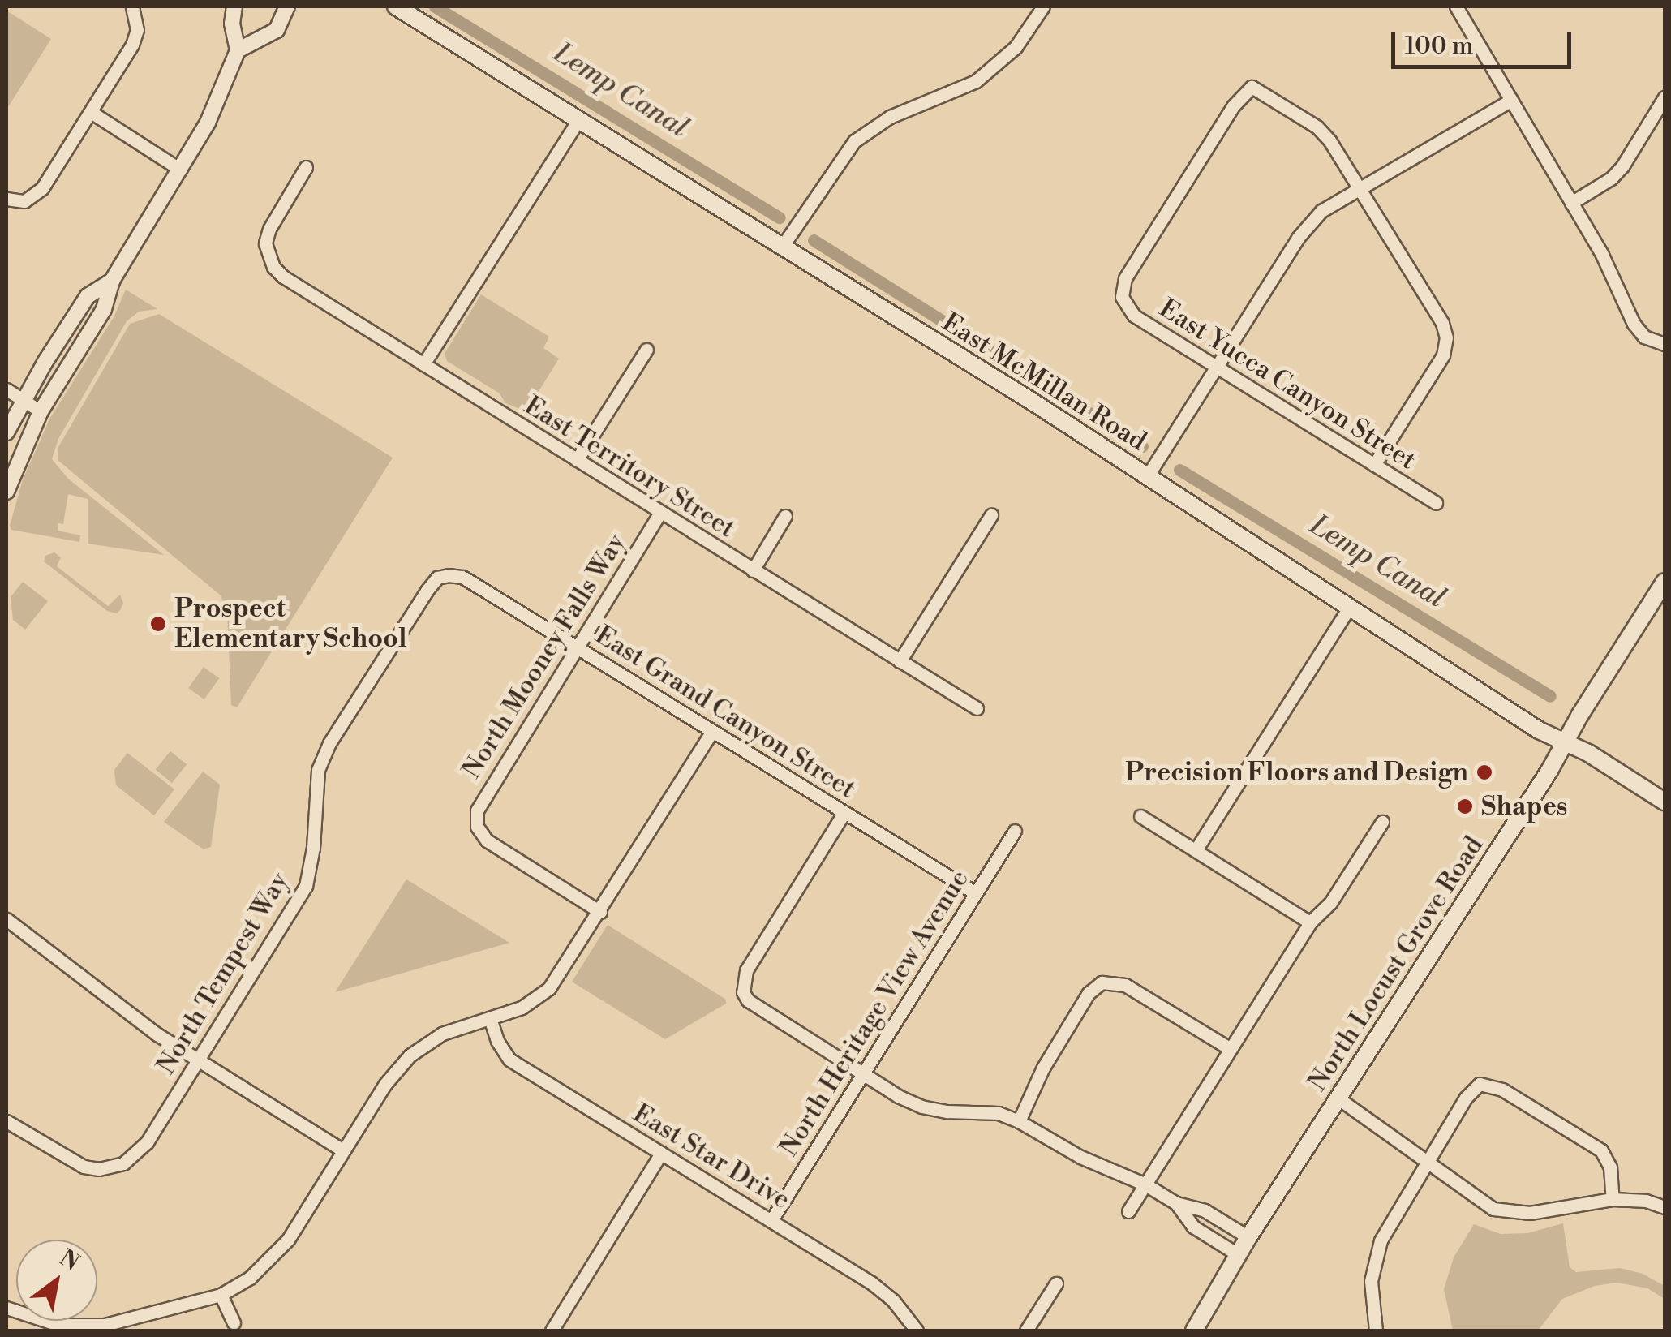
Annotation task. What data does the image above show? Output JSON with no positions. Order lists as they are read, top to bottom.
{
  "streets": {
    "main road": ["East McMillan Road", "North Locust Grove Road"],
    "street": [
      "East Yucca Canyon Street",
      "East Territory Street",
      "North Mooney Falls Way",
      "East Grand Canyon Street",
      "North Tempest Way",
      "North Heritage View Avenue",
      "East Star Drive"
    ]
  },
  "crossings": [
    ["East McMillan Road", "North Locust Grove Road"],
    ["East Territory Street", "North Mooney Falls Way"],
    ["North Mooney Falls Way", "East Grand Canyon Street"],
    ["East Grand Canyon Street", "North Tempest Way"],
    ["East Grand Canyon Street", "North Heritage View Avenue"],
    ["North Heritage View Avenue", "East Star Drive"]
  ],
  "water": ["Lemp Canal"],
  "places": ["Prospect Elementary School", "Precision Floors and Design", "Shapes"],
  "scale_bar": "100 m",
  "north": "top right"
}
